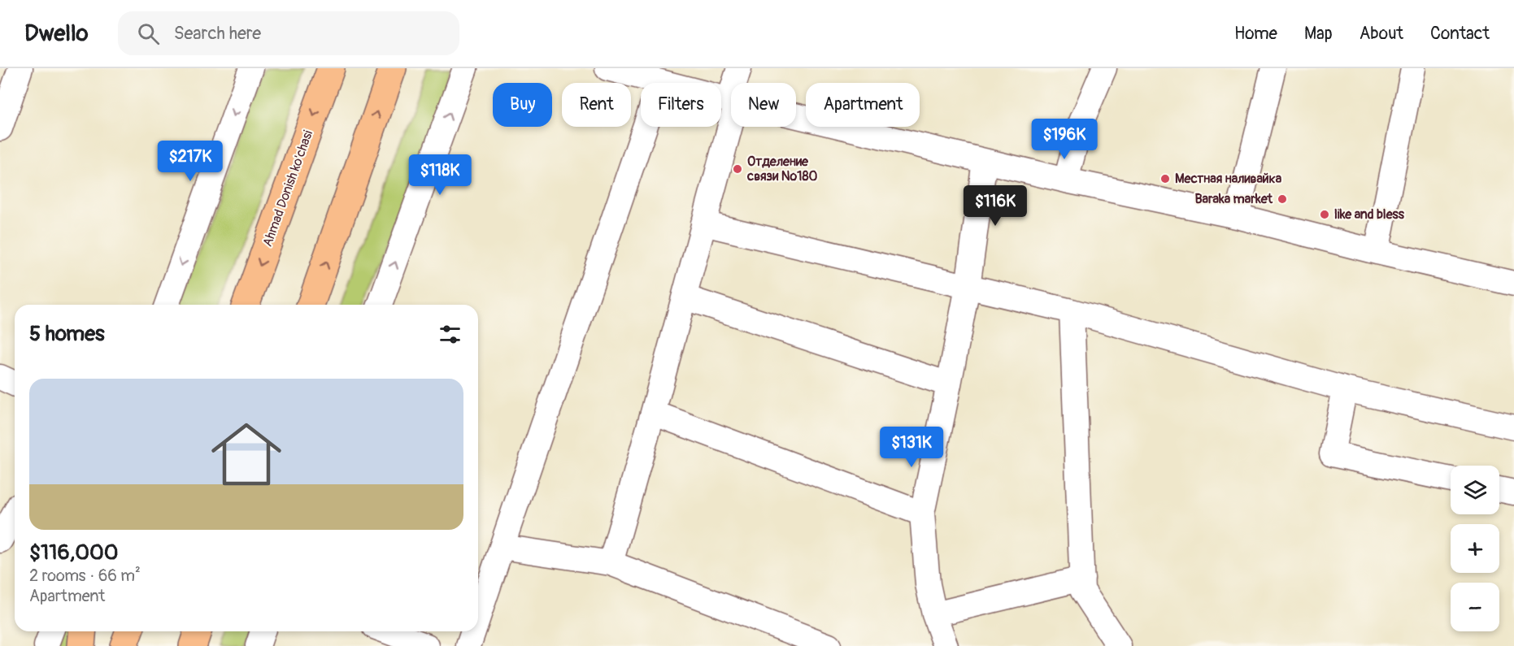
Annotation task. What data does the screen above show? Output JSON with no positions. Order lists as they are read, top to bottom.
{
  "streets": {
    "main road": ["Ahmad Donish ko'chasi"]
  },
  "places": [
    "Отделение связи №180",
    "Местная наливайка",
    "Baraka market",
    "like and bless"
  ],
  "page": {
    "header": "Dwello",
    "search": "Search here",
    "nav": [
      "Home",
      "Map",
      "About",
      "Contact"
    ],
    "chip": [
      "Buy",
      "Rent",
      "Filters",
      "New",
      "Apartment"
    ],
    "price": [
      "$196K",
      "$217K",
      "$118K",
      "$116K",
      "$131K"
    ],
    "heading": "5 homes",
    "list": [
      {
        "name": "$116,000",
        "note": "2 rooms · 66 m² · Apartment"
      }
    ],
    "map_buttons": ["+", "−"]
  }
}
